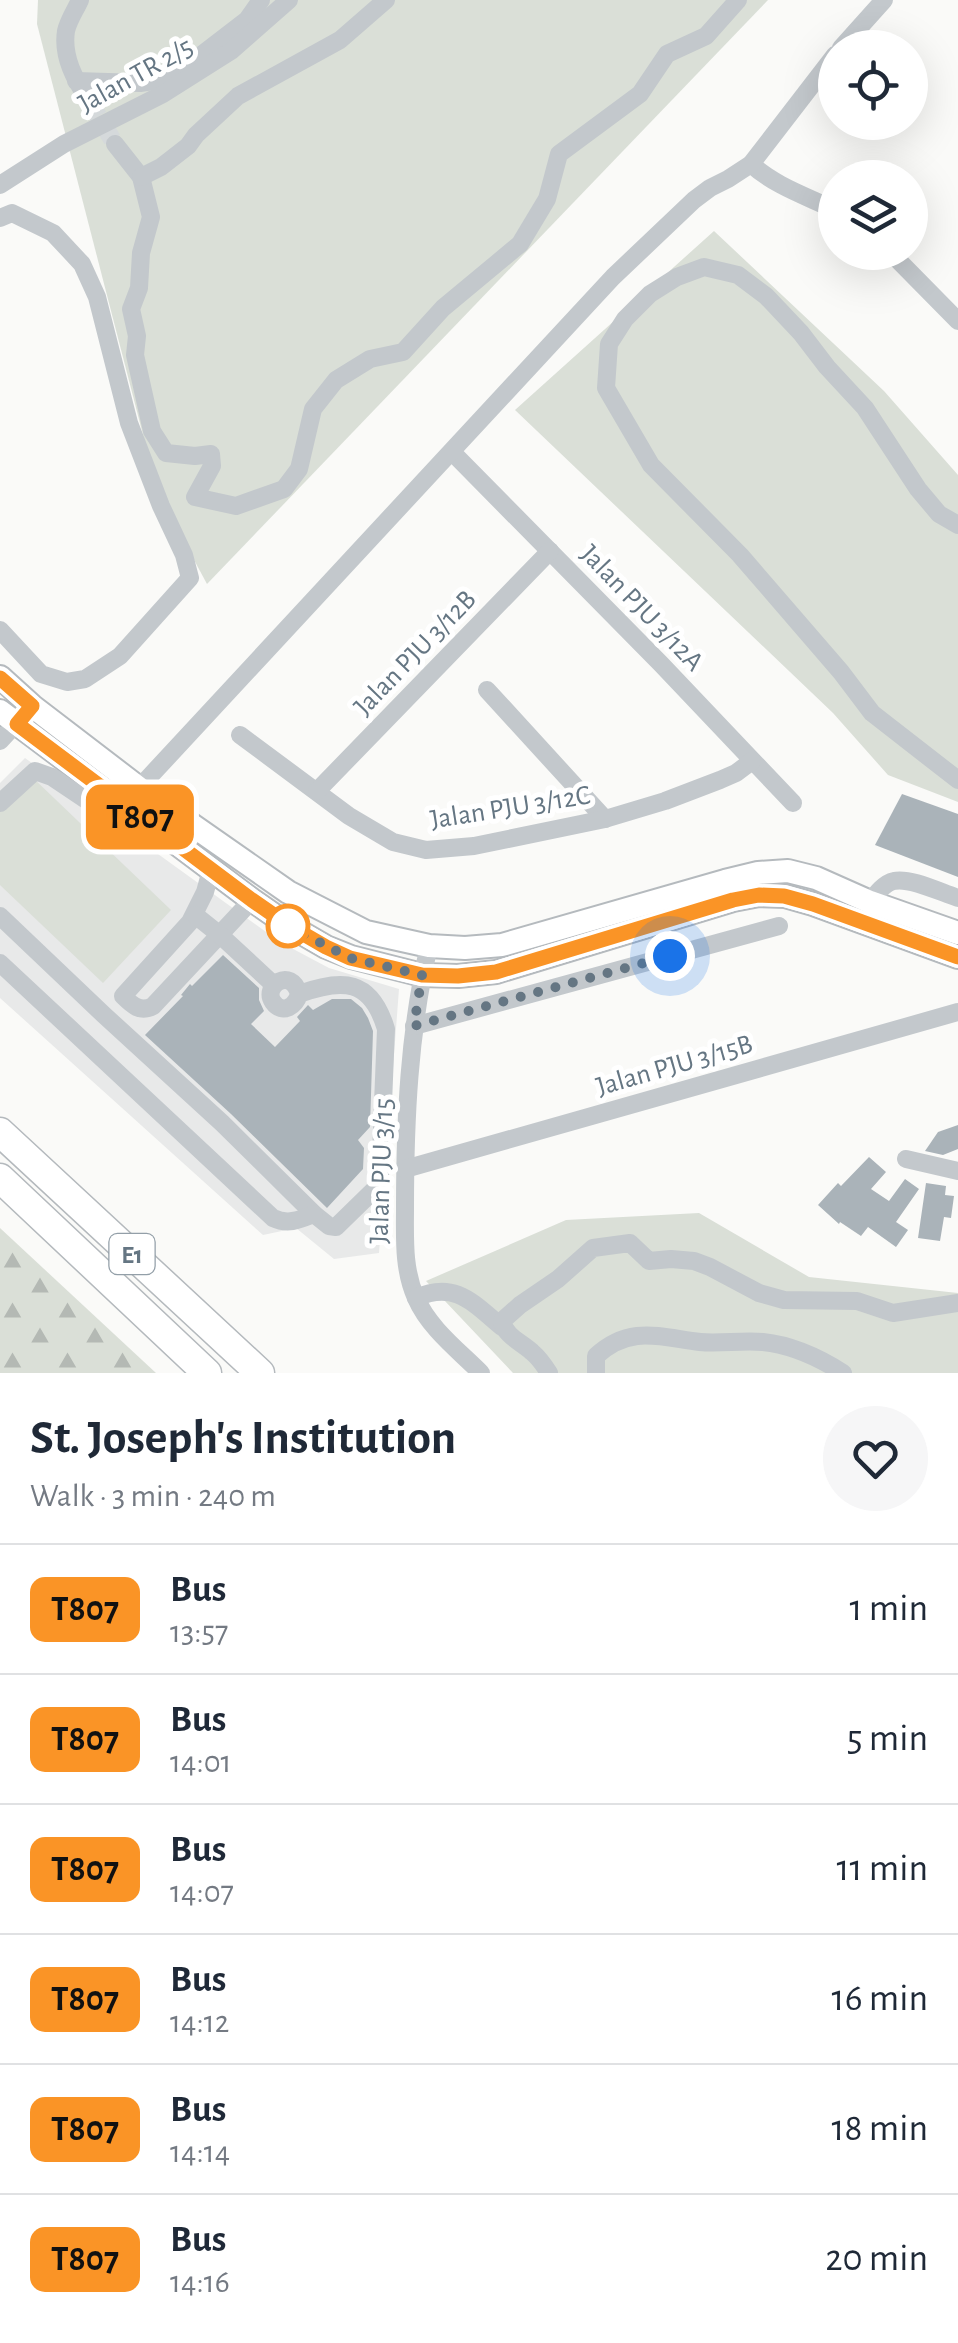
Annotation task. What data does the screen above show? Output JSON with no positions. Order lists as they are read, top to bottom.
{
  "streets": {
    "highway": ["E1"],
    "street": [
      "Jalan TR 2/5",
      "Jalan PJU 3/12A",
      "Jalan PJU 3/12B",
      "Jalan PJU 3/12C",
      "Jalan PJU 3/15B",
      "Jalan PJU 3/15"
    ]
  },
  "crossings": [
    ["Jalan PJU 3/12A", "Jalan PJU 3/12B"],
    ["Jalan PJU 3/12A", "Jalan PJU 3/12C"],
    ["Jalan PJU 3/12B", "Jalan PJU 3/12C"],
    ["Jalan PJU 3/15B", "Jalan PJU 3/15"]
  ],
  "lines": ["bus line T807"],
  "page": {
    "on_map": "T807",
    "heading": ["St. Joseph's Institution", "Walk · 3 min · 240 m"],
    "list": [
      {
        "mark": "T807",
        "name": "Bus",
        "note": "13:57",
        "value": "1 min"
      },
      {
        "mark": "T807",
        "name": "Bus",
        "note": "14:01",
        "value": "5 min"
      },
      {
        "mark": "T807",
        "name": "Bus",
        "note": "14:07",
        "value": "11 min"
      },
      {
        "mark": "T807",
        "name": "Bus",
        "note": "14:12",
        "value": "16 min"
      },
      {
        "mark": "T807",
        "name": "Bus",
        "note": "14:14",
        "value": "18 min"
      },
      {
        "mark": "T807",
        "name": "Bus",
        "note": "14:16",
        "value": "20 min"
      }
    ]
  }
}
